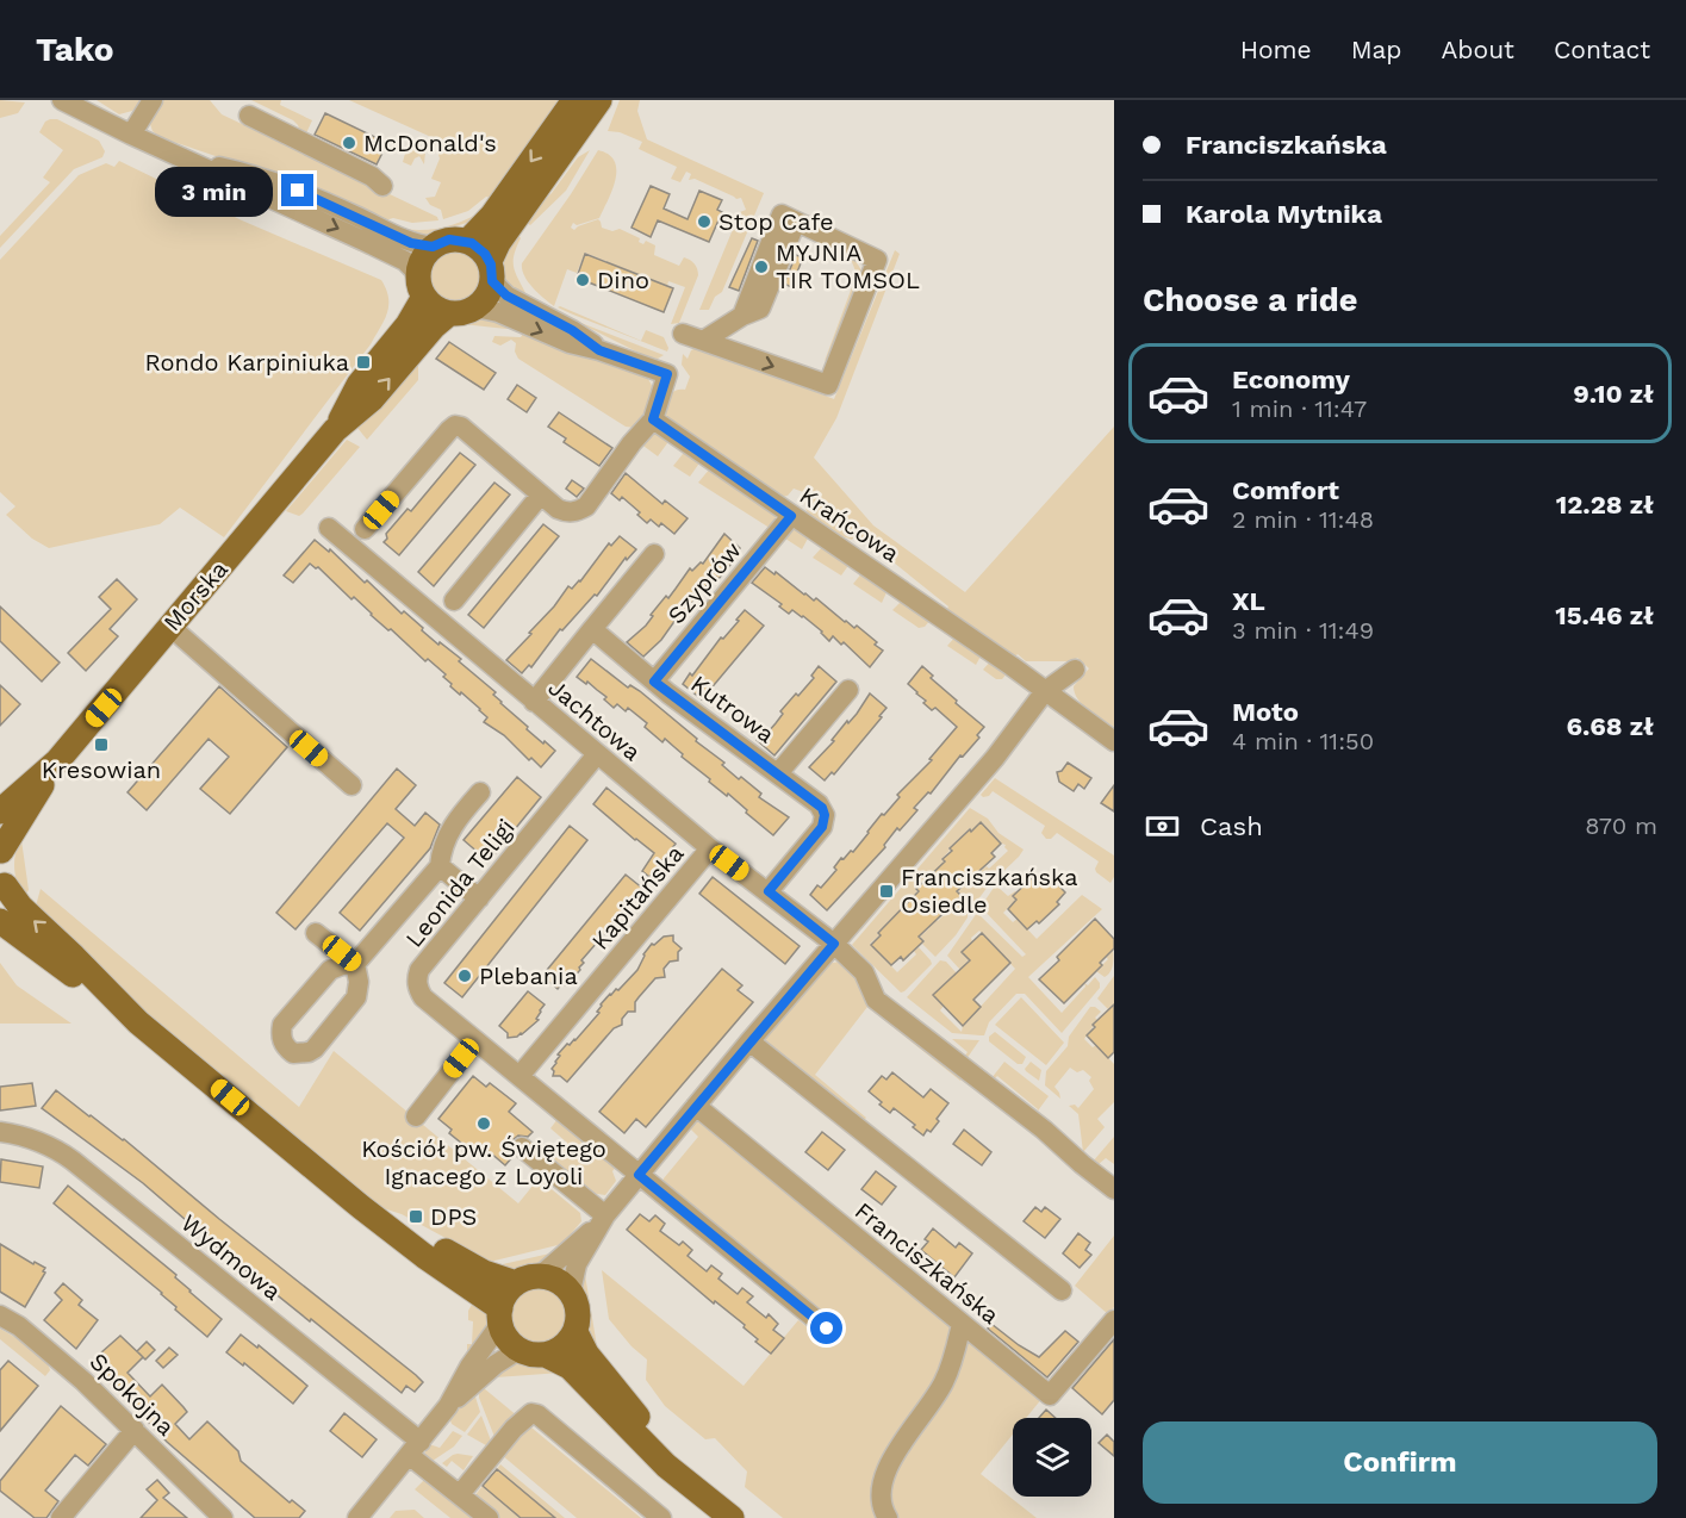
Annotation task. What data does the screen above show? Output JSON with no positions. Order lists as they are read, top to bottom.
{
  "streets": {
    "main road": ["Morska"],
    "street": [
      "Krańcowa",
      "Szyprów",
      "Kutrowa",
      "Jachtowa",
      "Leonida Teligi",
      "Kapitańska",
      "Wydmowa",
      "Franciszkańska",
      "Spokojna"
    ]
  },
  "crossings": [
    ["Krańcowa", "Szyprów"],
    ["Szyprów", "Kutrowa"],
    ["Kutrowa", "Jachtowa"],
    ["Jachtowa", "Leonida Teligi"],
    ["Jachtowa", "Kapitańska"],
    ["Leonida Teligi", "Kapitańska"]
  ],
  "places": {
    "other": [
      "McDonald's",
      "Stop Cafe",
      "MYJNIA TIR TOMSOL",
      "Dino",
      "Plebania",
      "Kościół pw. Świętego Ignacego z Loyoli"
    ],
    "transit": [
      "Rondo Karpiniuka",
      "Kresowian",
      "Franciszkańska Osiedle",
      "DPS"
    ]
  },
  "page": {
    "header": "Tako",
    "nav": [
      "Home",
      "Map",
      "About",
      "Contact"
    ],
    "banner": ["Franciszkańska", "Karola Mytnika"],
    "bubble": "3 min",
    "heading": "Choose a ride",
    "list": [
      {
        "name": "Economy",
        "note": "1 min · 11:47",
        "value": "9.10 zł"
      },
      {
        "name": "Comfort",
        "note": "2 min · 11:48",
        "value": "12.28 zł"
      },
      {
        "name": "XL",
        "note": "3 min · 11:49",
        "value": "15.46 zł"
      },
      {
        "name": "Moto",
        "note": "4 min · 11:50",
        "value": "6.68 zł"
      }
    ],
    "pay": ["Cash", "870 m"],
    "buttons": "Confirm"
  }
}
